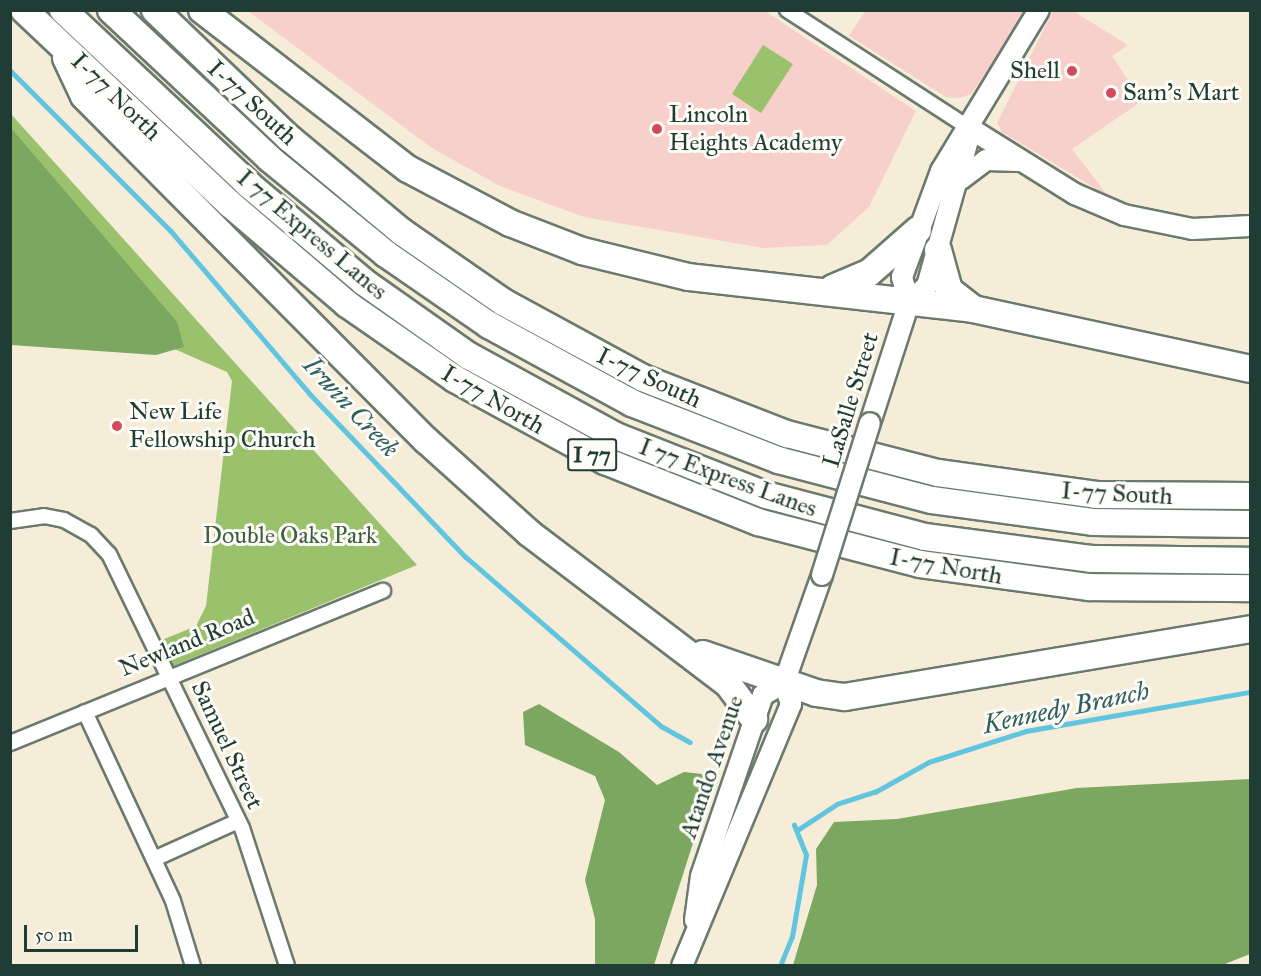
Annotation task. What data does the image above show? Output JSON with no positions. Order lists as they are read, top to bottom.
{
  "streets": {
    "highway": [
      "I-77 North",
      "I-77 South",
      "I 77 Express Lanes",
      "I 77"
    ],
    "main road": ["LaSalle Street", "Atando Avenue"],
    "street": ["Newland Road", "Samuel Street"]
  },
  "crossings": [
    ["LaSalle Street", "Atando Avenue"],
    ["Newland Road", "Samuel Street"]
  ],
  "water": ["Irwin Creek", "Kennedy Branch"],
  "parks": ["Double Oaks Park"],
  "places": [
    "Shell",
    "Sam's Mart",
    "Lincoln Heights Academy",
    "New Life Fellowship Church"
  ],
  "scale_bar": "50 m"
}
